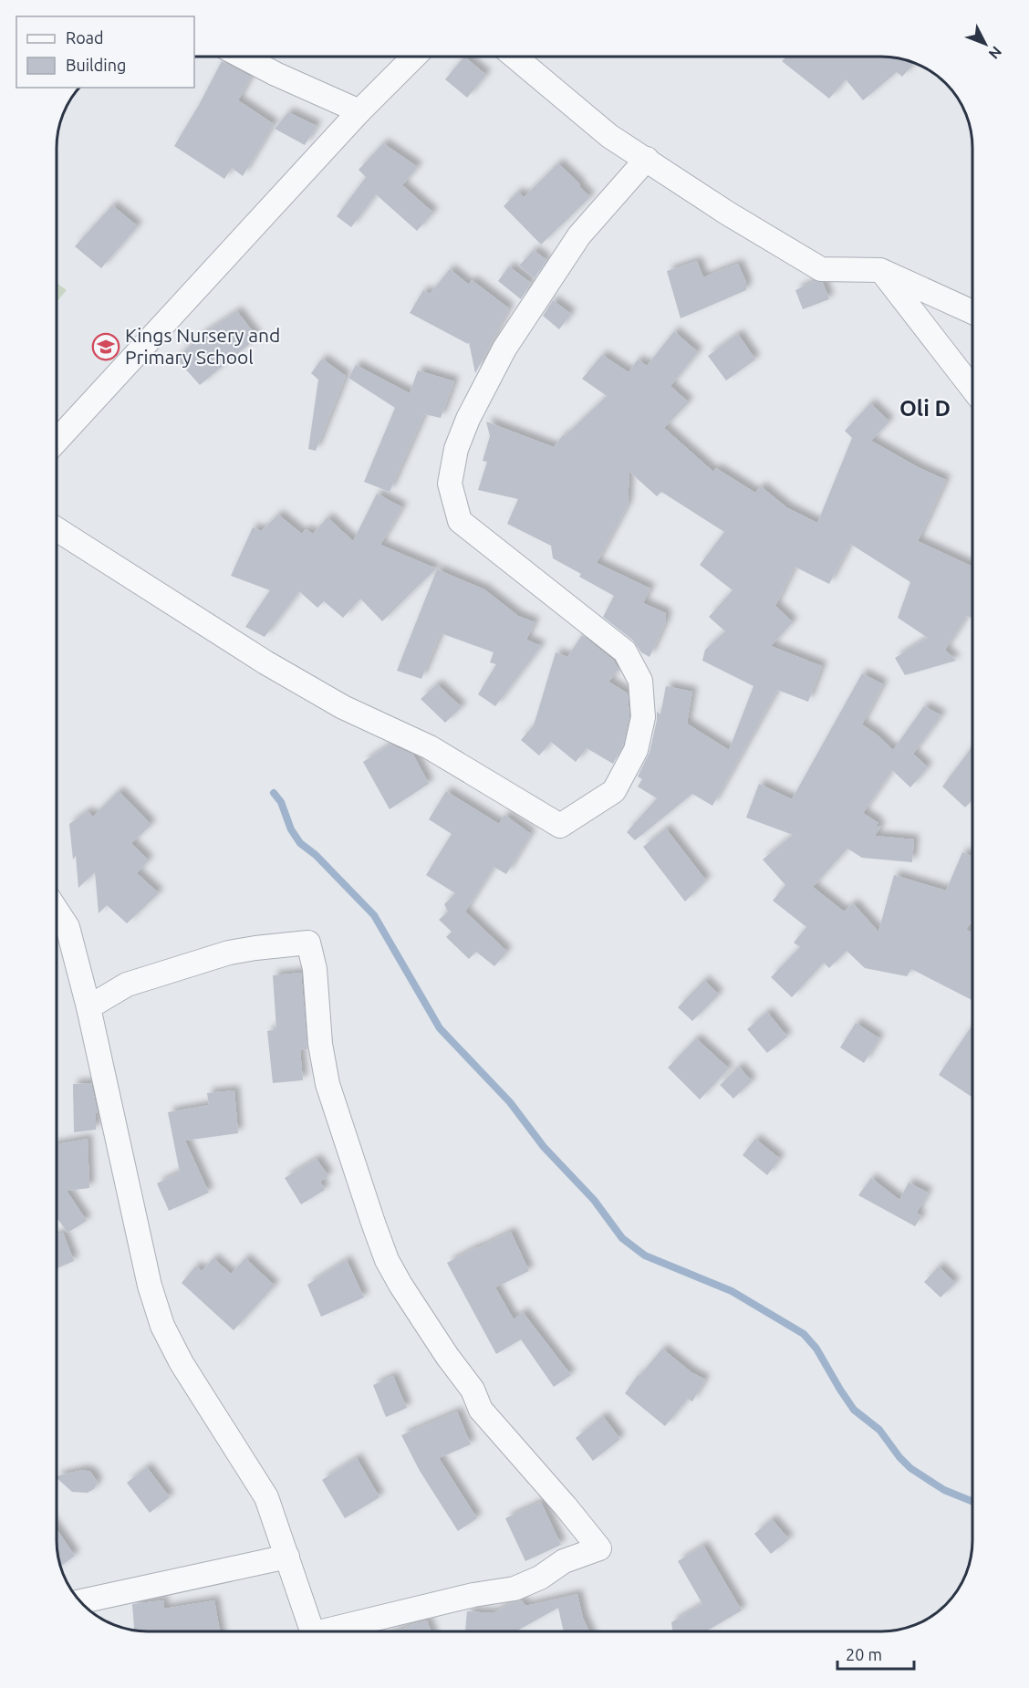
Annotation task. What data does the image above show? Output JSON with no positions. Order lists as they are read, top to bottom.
{
  "districts": ["Oli D"],
  "places": {
    "school or university": ["Kings Nursery and Primary School"]
  },
  "legend": ["Road", "Building"],
  "scale_bar": "20 m",
  "north": "bottom right"
}
